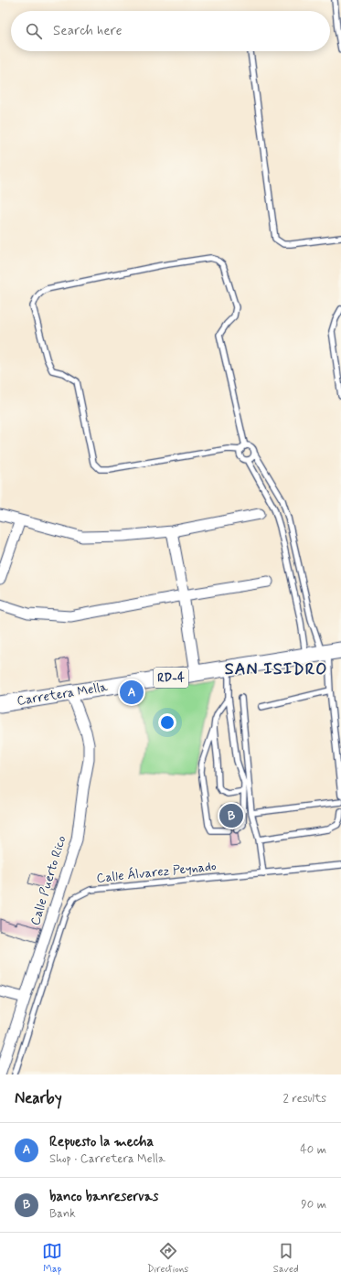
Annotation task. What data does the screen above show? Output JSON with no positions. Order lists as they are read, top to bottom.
{
  "streets": {
    "main road": ["RD-4", "Carretera Mella"],
    "street": ["Calle Puerto Rico"],
    "lane": ["Calle Álvarez Peynado"]
  },
  "crossings": [
    ["Carretera Mella", "Calle Puerto Rico"]
  ],
  "districts": ["SAN ISIDRO"],
  "page": {
    "search": "Search here",
    "pins": ["A", "B"],
    "heading": ["Nearby", "2 results"],
    "list": [
      {
        "mark": "A",
        "name": "Repuesto la mecha",
        "note": "Shop · Carretera Mella",
        "value": "40 m"
      },
      {
        "mark": "B",
        "name": "banco banreservas",
        "note": "Bank",
        "value": "90 m"
      }
    ],
    "nav": ["Map", "Directions", "Saved"]
  }
}
